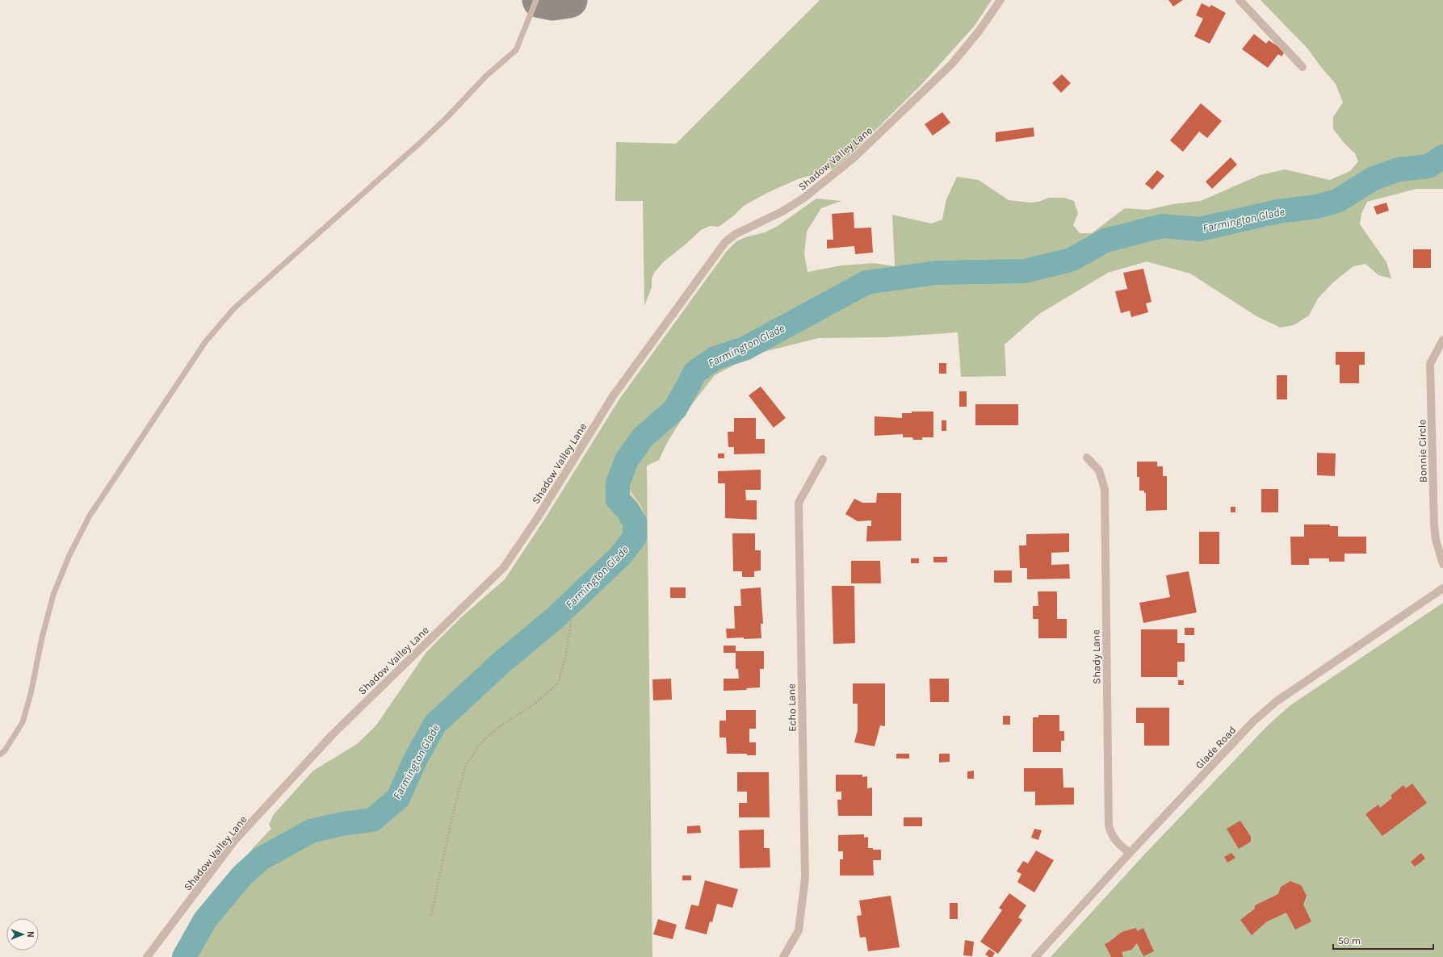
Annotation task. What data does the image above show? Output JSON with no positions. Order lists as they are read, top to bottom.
{
  "streets": {
    "street": [
      "Shadow Valley Lane",
      "Bonnie Circle",
      "Shady Lane",
      "Echo Lane",
      "Glade Road"
    ]
  },
  "crossings": [
    ["Shady Lane", "Glade Road"]
  ],
  "water": ["Farmington Glade"],
  "scale_bar": "50 m",
  "north": "right"
}
